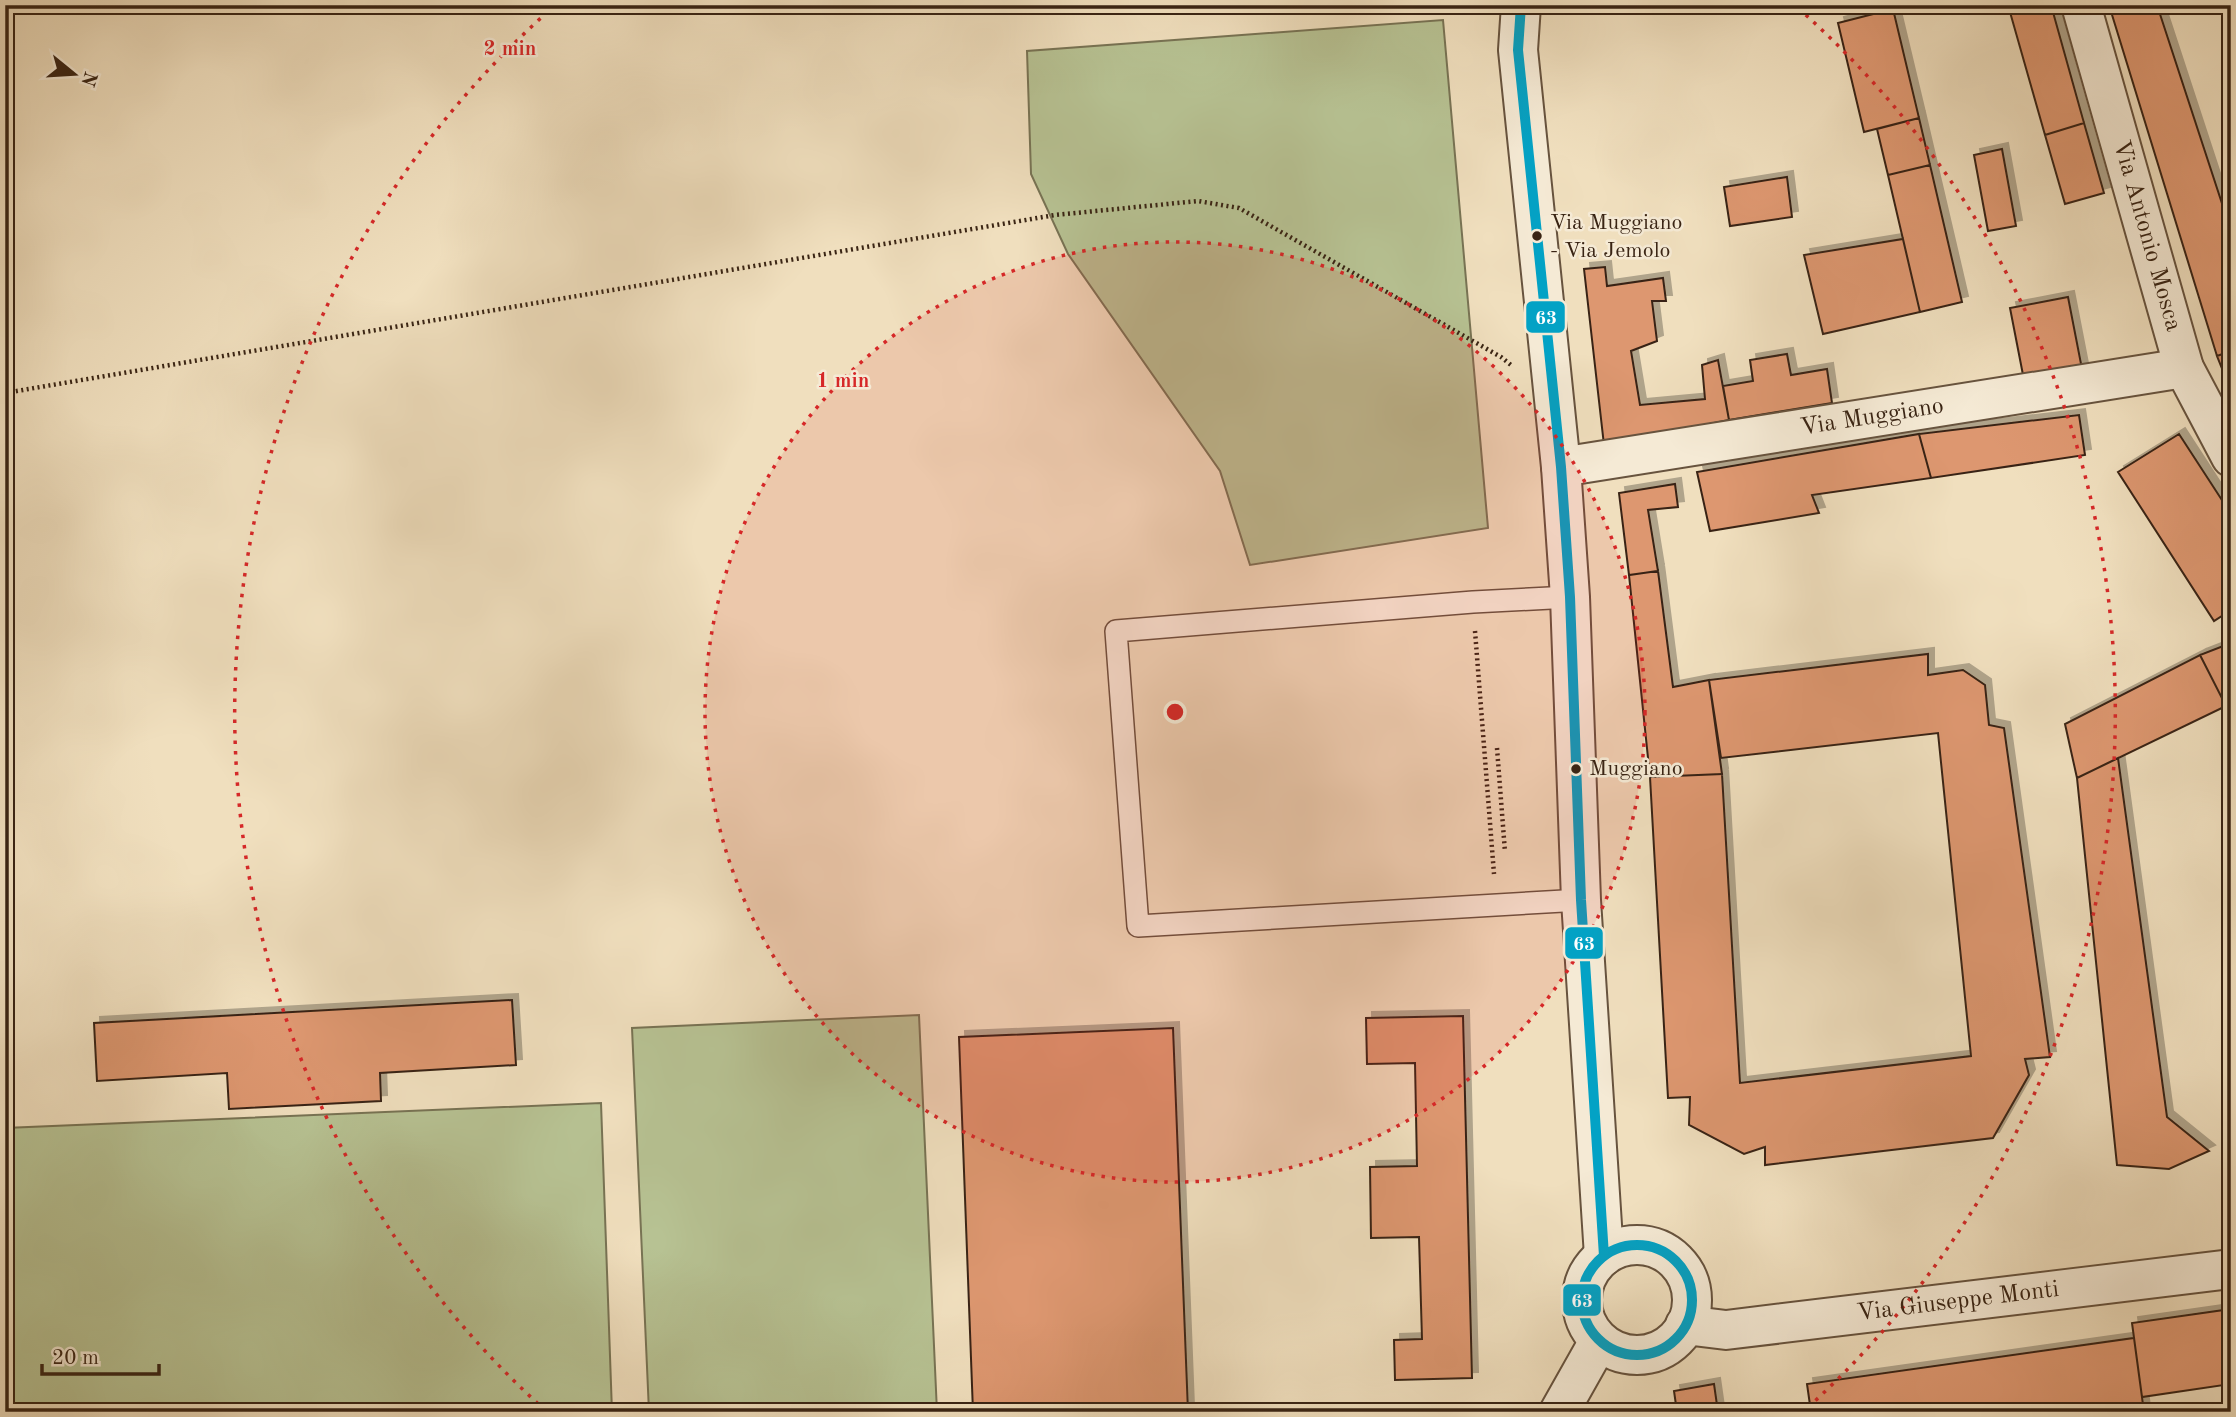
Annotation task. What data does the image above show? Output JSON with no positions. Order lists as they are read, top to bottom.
{
  "streets": {
    "street": ["Via Antonio Mosca", "Via Muggiano", "Via Giuseppe Monti"]
  },
  "crossings": [
    ["Via Antonio Mosca", "Via Muggiano"]
  ],
  "places": ["Via Muggiano - Via Jemolo", "Muggiano"],
  "lines": ["transit line 63"],
  "scale_bar": "20 m",
  "north": "right",
  "rings": ["2 min", "1 min"]
}
